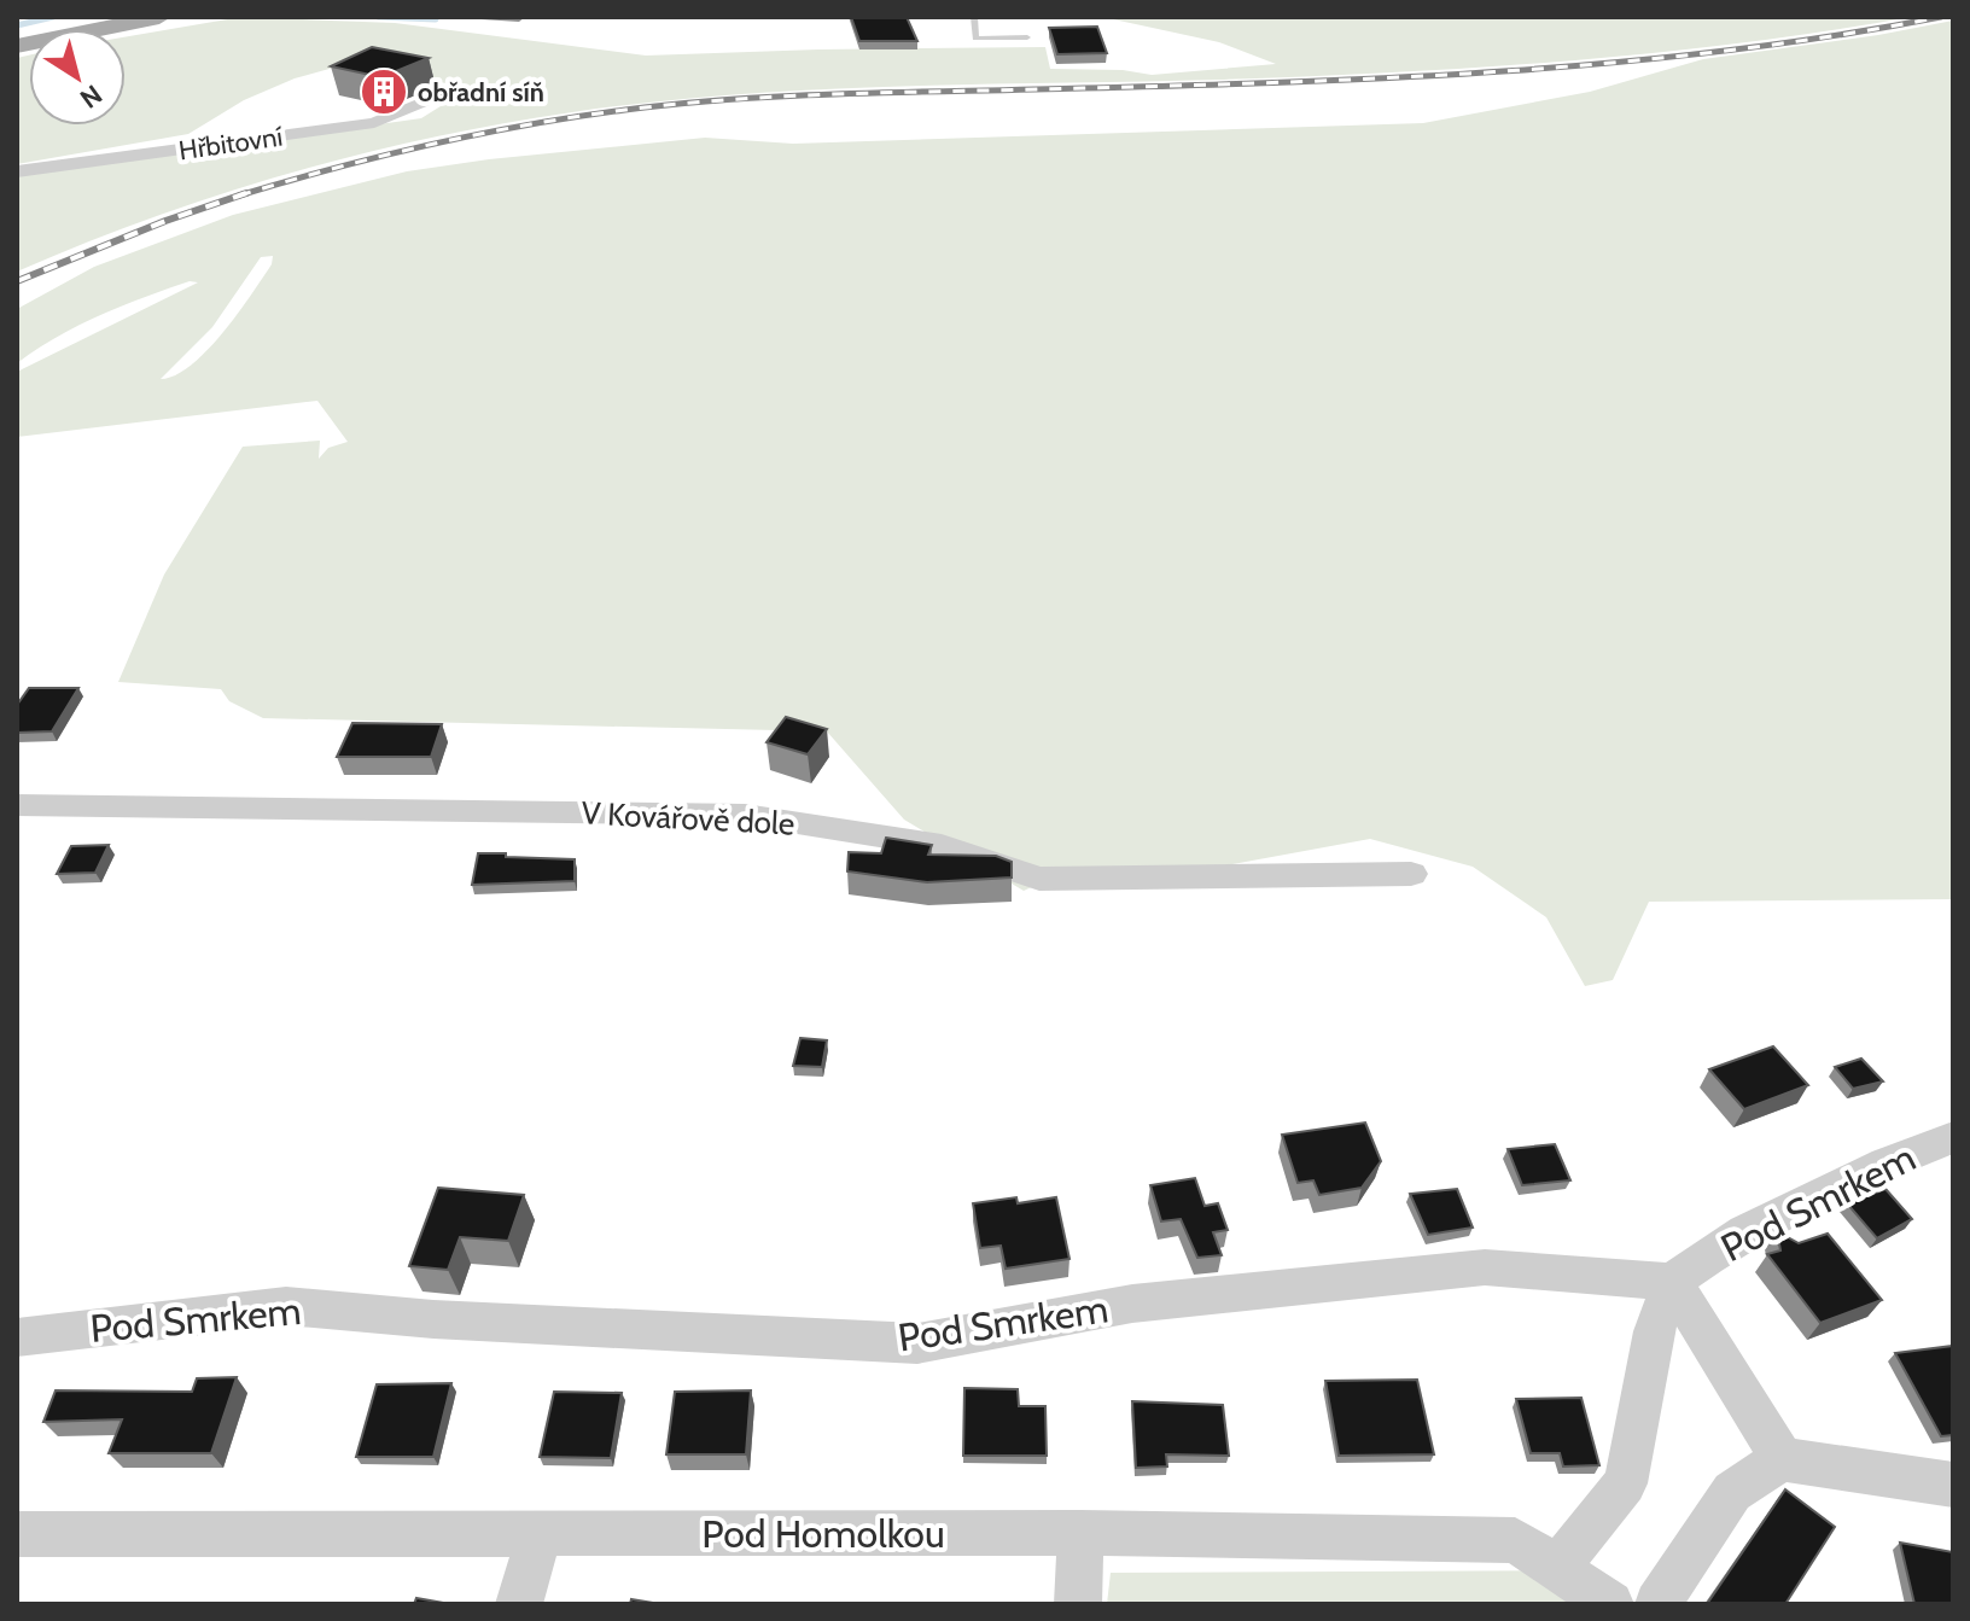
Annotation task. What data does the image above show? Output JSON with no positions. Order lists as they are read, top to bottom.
{
  "streets": {
    "street": [
      "Hřbitovní",
      "V Kovářově dole",
      "Pod Smrkem",
      "Pod Homolkou"
    ]
  },
  "places": {
    "building": ["obřadní síň"]
  },
  "north": "bottom right"
}
